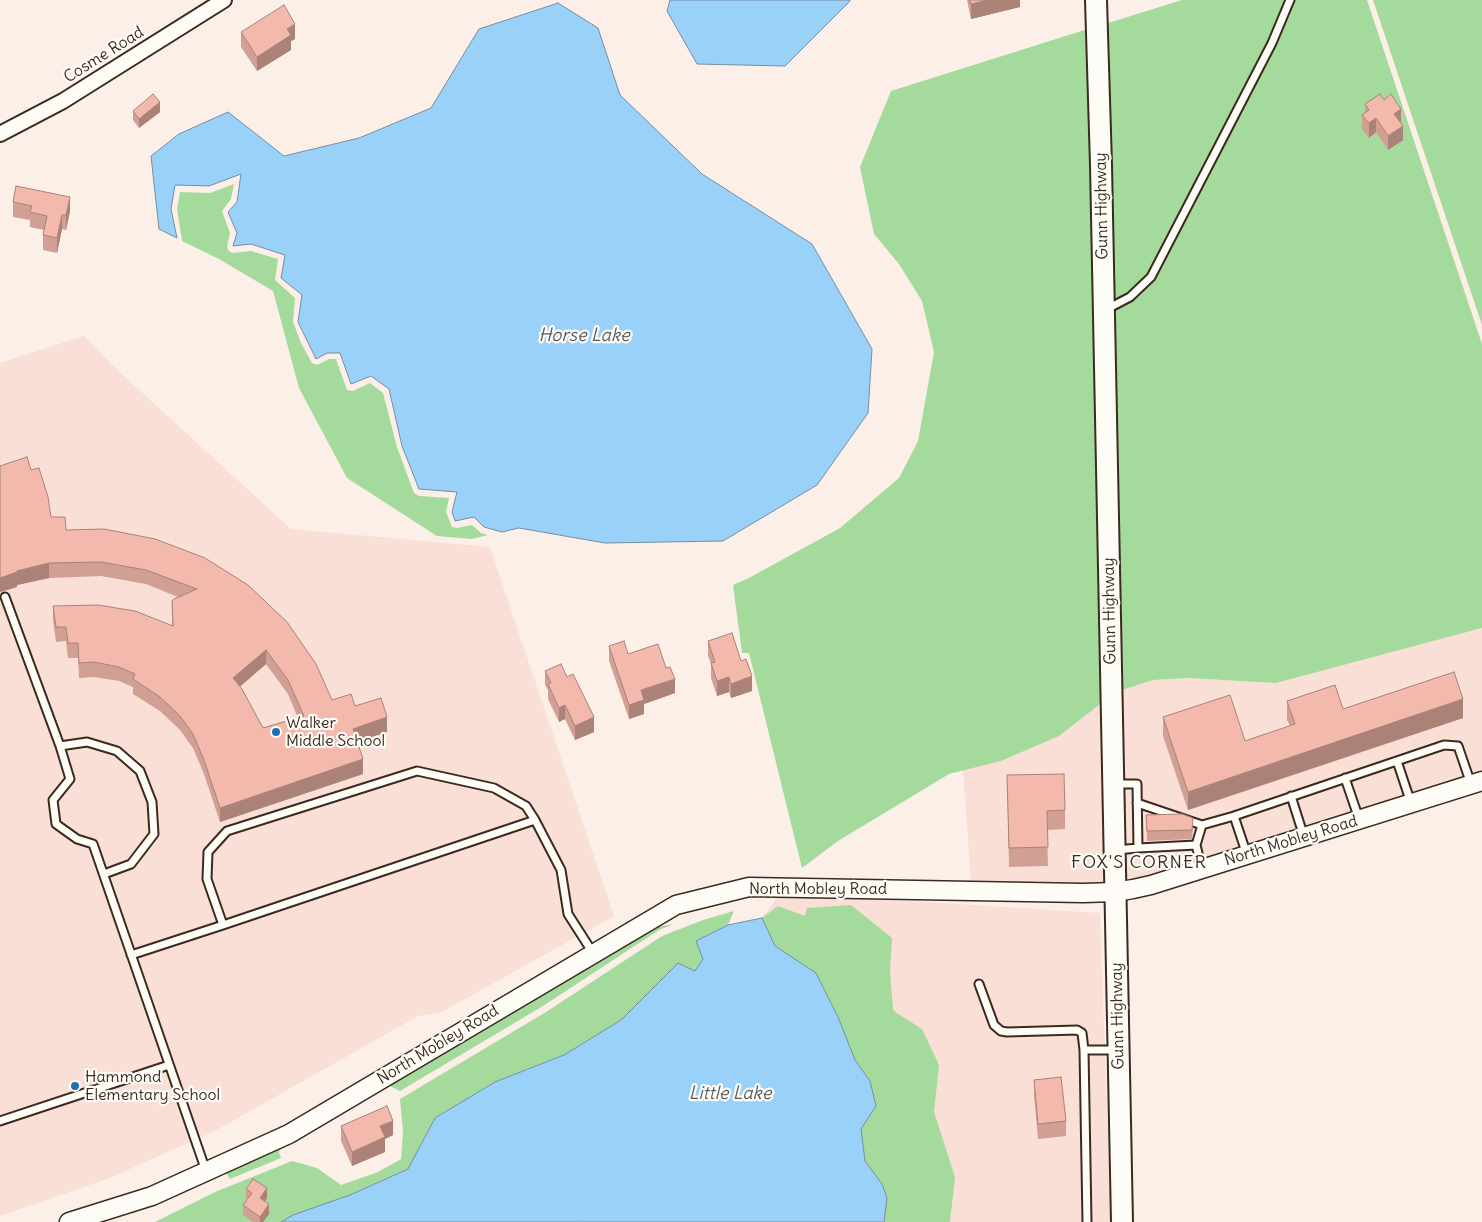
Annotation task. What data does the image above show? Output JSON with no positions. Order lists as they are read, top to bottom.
{
  "streets": {
    "main road": ["Gunn Highway"],
    "street": ["Cosme Road", "North Mobley Road"]
  },
  "crossings": [
    ["Gunn Highway", "North Mobley Road"]
  ],
  "districts": ["FOX'S CORNER"],
  "water": ["Horse Lake", "Little Lake"],
  "places": ["Walker Middle School", "Hammond Elementary School"]
}
